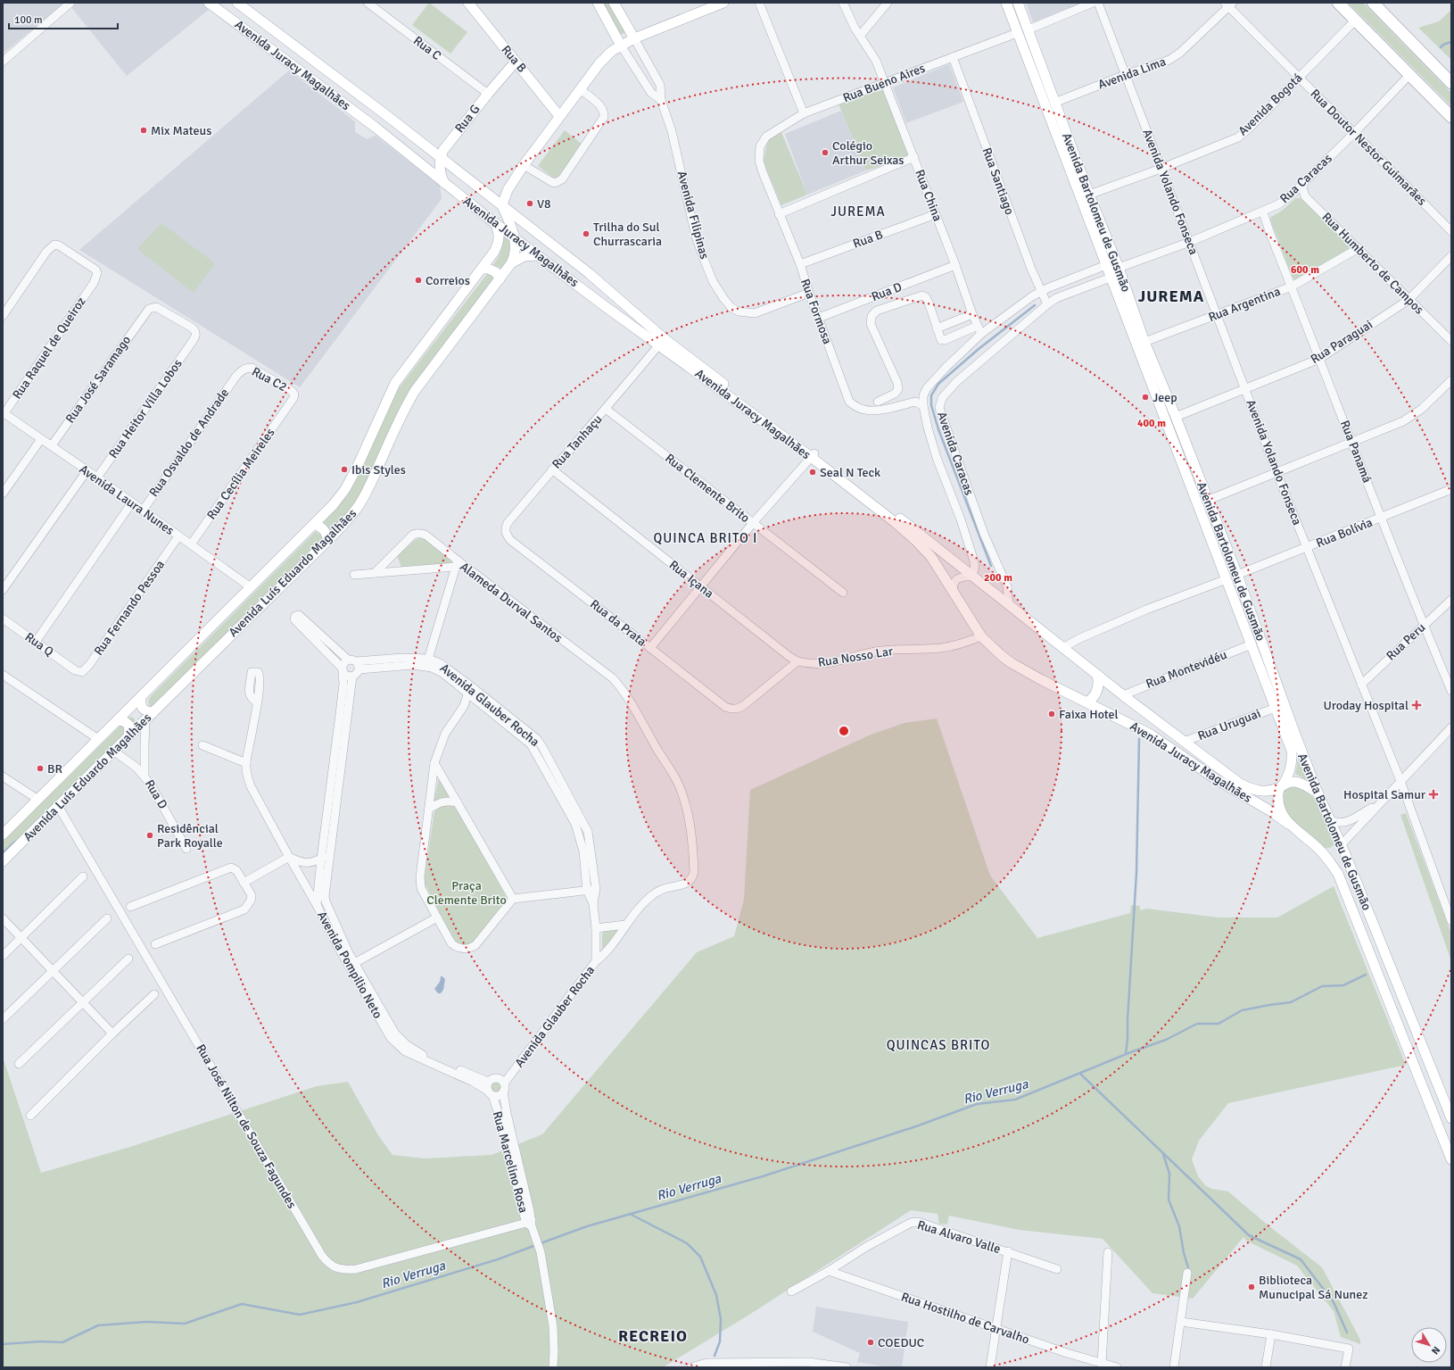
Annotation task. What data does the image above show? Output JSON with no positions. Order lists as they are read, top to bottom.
{
  "streets": {
    "main road": [
      "Rua B",
      "Avenida Juracy Magalhães",
      "Rua G",
      "Avenida Bartolomeu de Gusmão",
      "Avenida Filipinas",
      "Avenida Luís Eduardo Magalhães"
    ],
    "street": [
      "Rua C",
      "Avenida Lima",
      "Rua Bueno Aires",
      "Avenida Bogotá",
      "Rua Doutor Nestor Guimarães",
      "Rua Caracas",
      "Rua Santiago",
      "Avenida Yolando Fonseca",
      "Rua China",
      "Rua Humberto de Campos",
      "Rua D",
      "Rua Argentina",
      "Rua Formosa",
      "Rua Paraguai",
      "Rua Raquel de Queiroz",
      "Rua José Saramago",
      "Rua C2",
      "Rua Heitor Villa Lobos",
      "Rua Tanhaçu",
      "Rua Osvaldo de Andrade",
      "Rua Panamá",
      "Avenida Caracas",
      "Rua Cecília Meireles",
      "Rua Clemente Brito",
      "Avenida Laura Nunes",
      "Rua Bolívia",
      "Rua Içana",
      "Alameda Durval Santos",
      "Rua Fernando Pessoa",
      "Rua da Prata",
      "Rua Peru",
      "Rua Q",
      "Rua Nosso Lar",
      "Rua Montevidéu",
      "Avenida Glauber Rocha",
      "Rua Uruguai",
      "Avenida Pompilio Neto",
      "Rua José Nilton de Souza Fagundes",
      "Rua Marcelino Rosa",
      "Rua Alvaro Valle",
      "Rua Hostilho de Carvalho"
    ]
  },
  "crossings": [
    ["Rua C", "Rua G"],
    ["Rua B", "Rua G"],
    ["Rua B", "Rua China"],
    ["Rua B", "Rua Formosa"],
    ["Avenida Juracy Magalhães", "Rua G"],
    ["Avenida Juracy Magalhães", "Avenida Bartolomeu de Gusmão"],
    ["Avenida Juracy Magalhães", "Rua Tanhaçu"],
    ["Avenida Juracy Magalhães", "Avenida Caracas"],
    ["Avenida Juracy Magalhães", "Avenida Luís Eduardo Magalhães"],
    ["Avenida Juracy Magalhães", "Rua Nosso Lar"],
    ["Avenida Juracy Magalhães", "Rua Montevidéu"],
    ["Avenida Juracy Magalhães", "Rua Uruguai"],
    ["Avenida Lima", "Rua Doutor Nestor Guimarães"],
    ["Avenida Lima", "Avenida Yolando Fonseca"],
    ["Avenida Lima", "Avenida Bartolomeu de Gusmão"],
    ["Rua Bueno Aires", "Rua Santiago"],
    ["Rua Bueno Aires", "Rua China"],
    ["Rua Bueno Aires", "Avenida Bartolomeu de Gusmão"],
    ["Rua Bueno Aires", "Rua Formosa"],
    ["Avenida Bogotá", "Rua Doutor Nestor Guimarães"],
    ["Avenida Bogotá", "Avenida Yolando Fonseca"],
    ["Avenida Bogotá", "Avenida Bartolomeu de Gusmão"],
    ["Rua Doutor Nestor Guimarães", "Rua Caracas"],
    ["Rua Caracas", "Avenida Yolando Fonseca"],
    ["Rua Caracas", "Avenida Bartolomeu de Gusmão"],
    ["Rua Caracas", "Rua Panamá"],
    ["Rua Santiago", "Avenida Caracas"],
    ["Avenida Yolando Fonseca", "Rua Argentina"],
    ["Avenida Yolando Fonseca", "Rua Paraguai"],
    ["Avenida Yolando Fonseca", "Rua Bolívia"],
    ["Avenida Yolando Fonseca", "Rua Peru"],
    ["Rua China", "Rua D"],
    ["Rua China", "Avenida Caracas"],
    ["Avenida Bartolomeu de Gusmão", "Rua Argentina"],
    ["Avenida Bartolomeu de Gusmão", "Rua Paraguai"],
    ["Avenida Bartolomeu de Gusmão", "Avenida Caracas"],
    ["Avenida Bartolomeu de Gusmão", "Rua Bolívia"],
    ["Avenida Bartolomeu de Gusmão", "Rua Montevidéu"],
    ["Avenida Bartolomeu de Gusmão", "Rua Uruguai"],
    ["Avenida Filipinas", "Rua Formosa"],
    ["Rua Humberto de Campos", "Rua Argentina"],
    ["Rua Humberto de Campos", "Rua Paraguai"],
    ["Rua D", "Rua Formosa"],
    ["Rua D", "Avenida Luís Eduardo Magalhães"],
    ["Rua Argentina", "Rua Panamá"],
    ["Rua Formosa", "Avenida Caracas"],
    ["Rua Paraguai", "Rua Panamá"],
    ["Rua Raquel de Queiroz", "Avenida Laura Nunes"],
    ["Rua José Saramago", "Rua Heitor Villa Lobos"],
    ["Rua José Saramago", "Avenida Laura Nunes"],
    ["Rua C2", "Rua Osvaldo de Andrade"],
    ["Rua C2", "Rua Cecília Meireles"],
    ["Rua Heitor Villa Lobos", "Avenida Laura Nunes"],
    ["Rua Tanhaçu", "Rua Clemente Brito"],
    ["Rua Tanhaçu", "Rua Içana"],
    ["Rua Tanhaçu", "Rua da Prata"],
    ["Rua Osvaldo de Andrade", "Avenida Laura Nunes"],
    ["Rua Panamá", "Rua Bolívia"],
    ["Rua Panamá", "Rua Peru"],
    ["Rua Cecília Meireles", "Avenida Laura Nunes"],
    ["Avenida Laura Nunes", "Avenida Luís Eduardo Magalhães"],
    ["Avenida Laura Nunes", "Rua Fernando Pessoa"],
    ["Avenida Luís Eduardo Magalhães", "Rua José Nilton de Souza Fagundes"],
    ["Rua Içana", "Rua da Prata"],
    ["Rua Içana", "Rua Nosso Lar"],
    ["Alameda Durval Santos", "Avenida Glauber Rocha"],
    ["Rua Fernando Pessoa", "Rua Q"],
    ["Rua da Prata", "Rua Nosso Lar"],
    ["Avenida Glauber Rocha", "Avenida Pompilio Neto"],
    ["Avenida Glauber Rocha", "Rua Marcelino Rosa"],
    ["Avenida Pompilio Neto", "Rua Marcelino Rosa"],
    ["Rua José Nilton de Souza Fagundes", "Rua Marcelino Rosa"],
    ["Rua Alvaro Valle", "Rua Hostilho de Carvalho"]
  ],
  "districts": [
    "JUREMA",
    "JUREMA",
    "QUINCA BRITO I",
    "QUINCAS BRITO",
    "RECREIO"
  ],
  "water": ["Rio Verruga"],
  "parks": ["Praça Clemente Brito"],
  "places": {
    "other": [
      "Mix Mateus",
      "Colégio Arthur Seixas",
      "V8",
      "Trilha do Sul Churrascaria",
      "Correios",
      "Jeep",
      "Ibis Styles",
      "Seal N Teck",
      "Faixa Hotel",
      "BR",
      "Residêncial Park Royalle",
      "Biblioteca Munucipal Sá Nunez",
      "COEDUC"
    ],
    "health": ["Uroday Hospital", "Hospital Samur"]
  },
  "scale_bar": "100 m",
  "north": "bottom right",
  "rings": ["600 m", "400 m", "200 m"]
}
